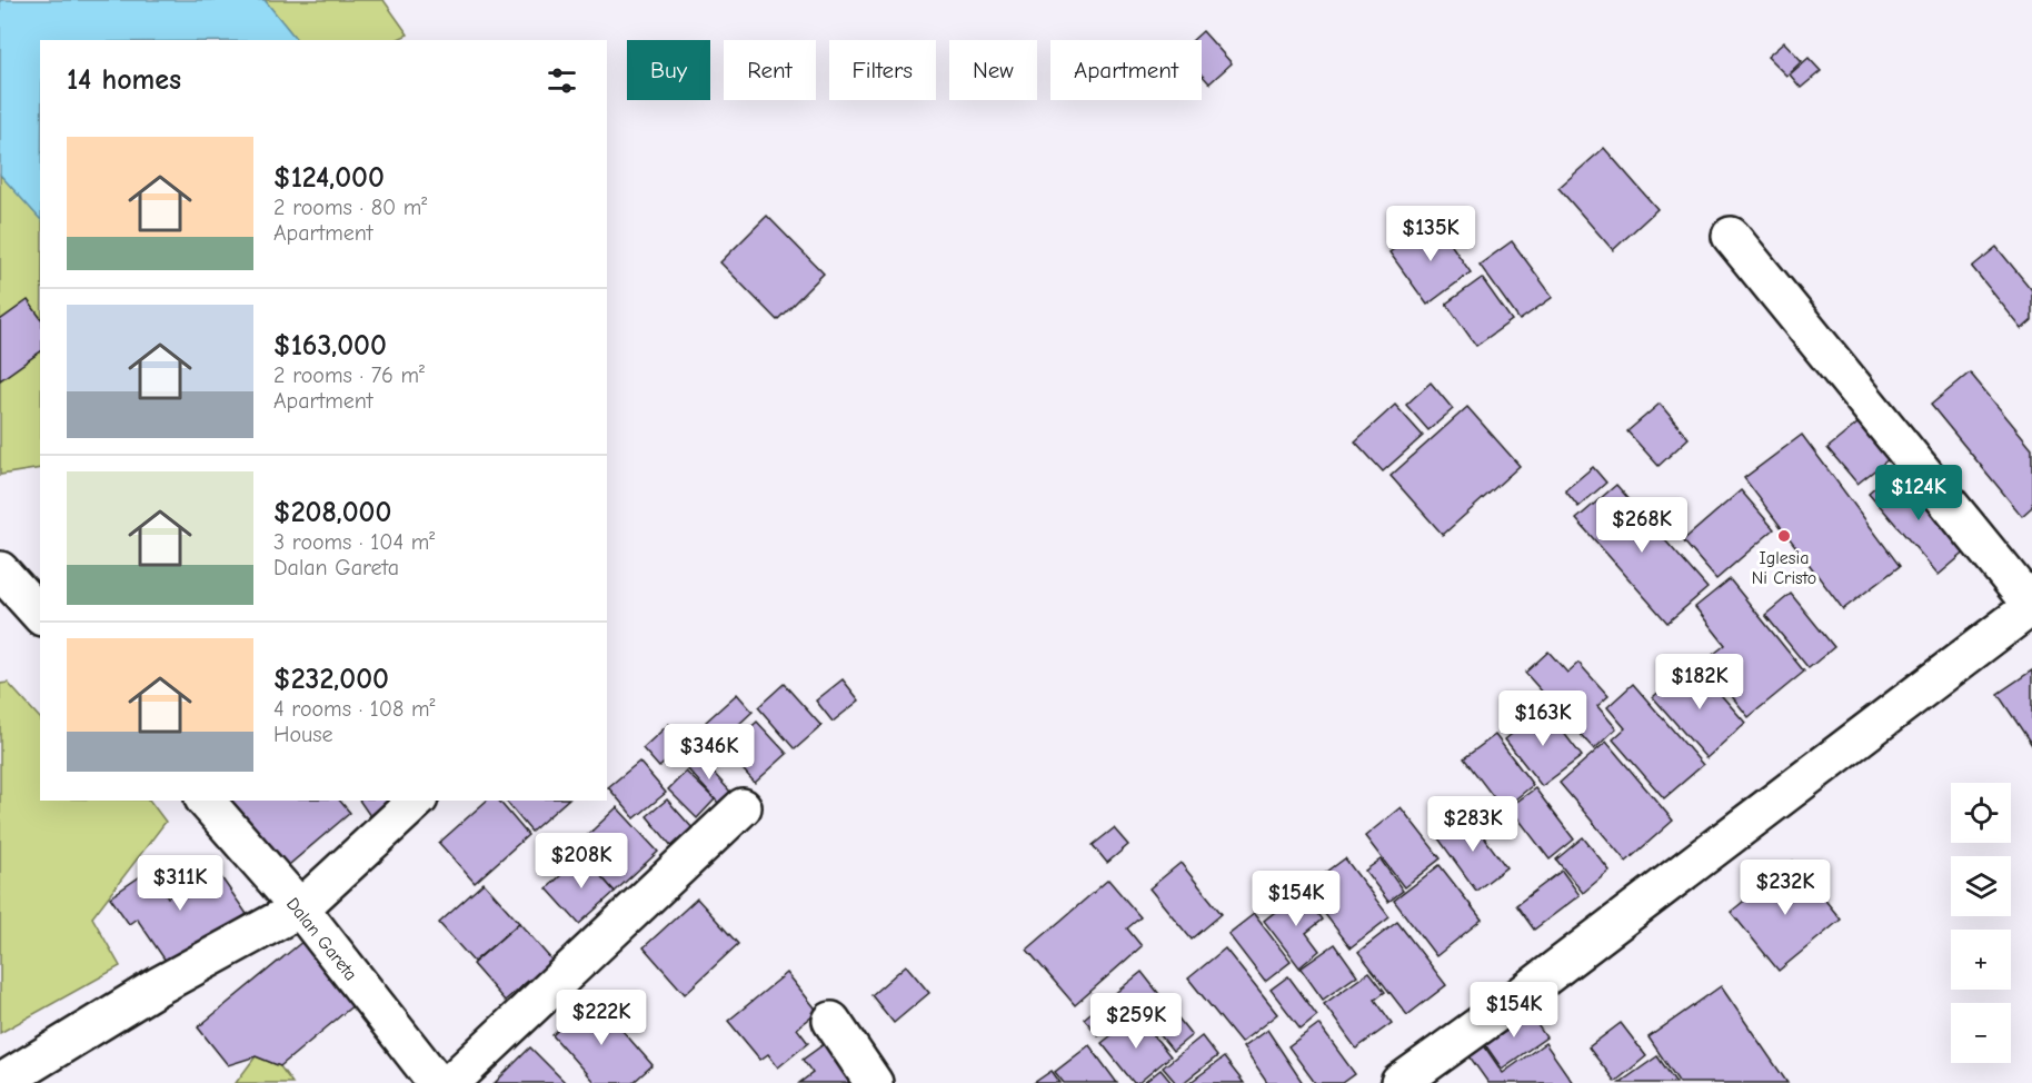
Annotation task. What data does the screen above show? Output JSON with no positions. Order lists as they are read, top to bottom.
{
  "streets": {
    "street": ["Dalan Gareta"]
  },
  "places": ["Iglesia Ni Cristo"],
  "page": {
    "chip": [
      "Buy",
      "Rent",
      "Filters",
      "New",
      "Apartment"
    ],
    "heading": "14 homes",
    "list": [
      {
        "name": "$124,000",
        "note": "2 rooms · 80 m² · Apartment"
      },
      {
        "name": "$163,000",
        "note": "2 rooms · 76 m² · Apartment"
      },
      {
        "name": "$208,000",
        "note": "3 rooms · 104 m² · Dalan Gareta"
      },
      {
        "name": "$232,000",
        "note": "4 rooms · 108 m² · House"
      }
    ],
    "price": [
      "$135K",
      "$124K",
      "$268K",
      "$182K",
      "$163K",
      "$346K",
      "$283K",
      "$208K",
      "$311K",
      "$232K",
      "$154K",
      "$154K",
      "$222K",
      "$259K"
    ],
    "map_buttons": ["+", "−"]
  }
}
